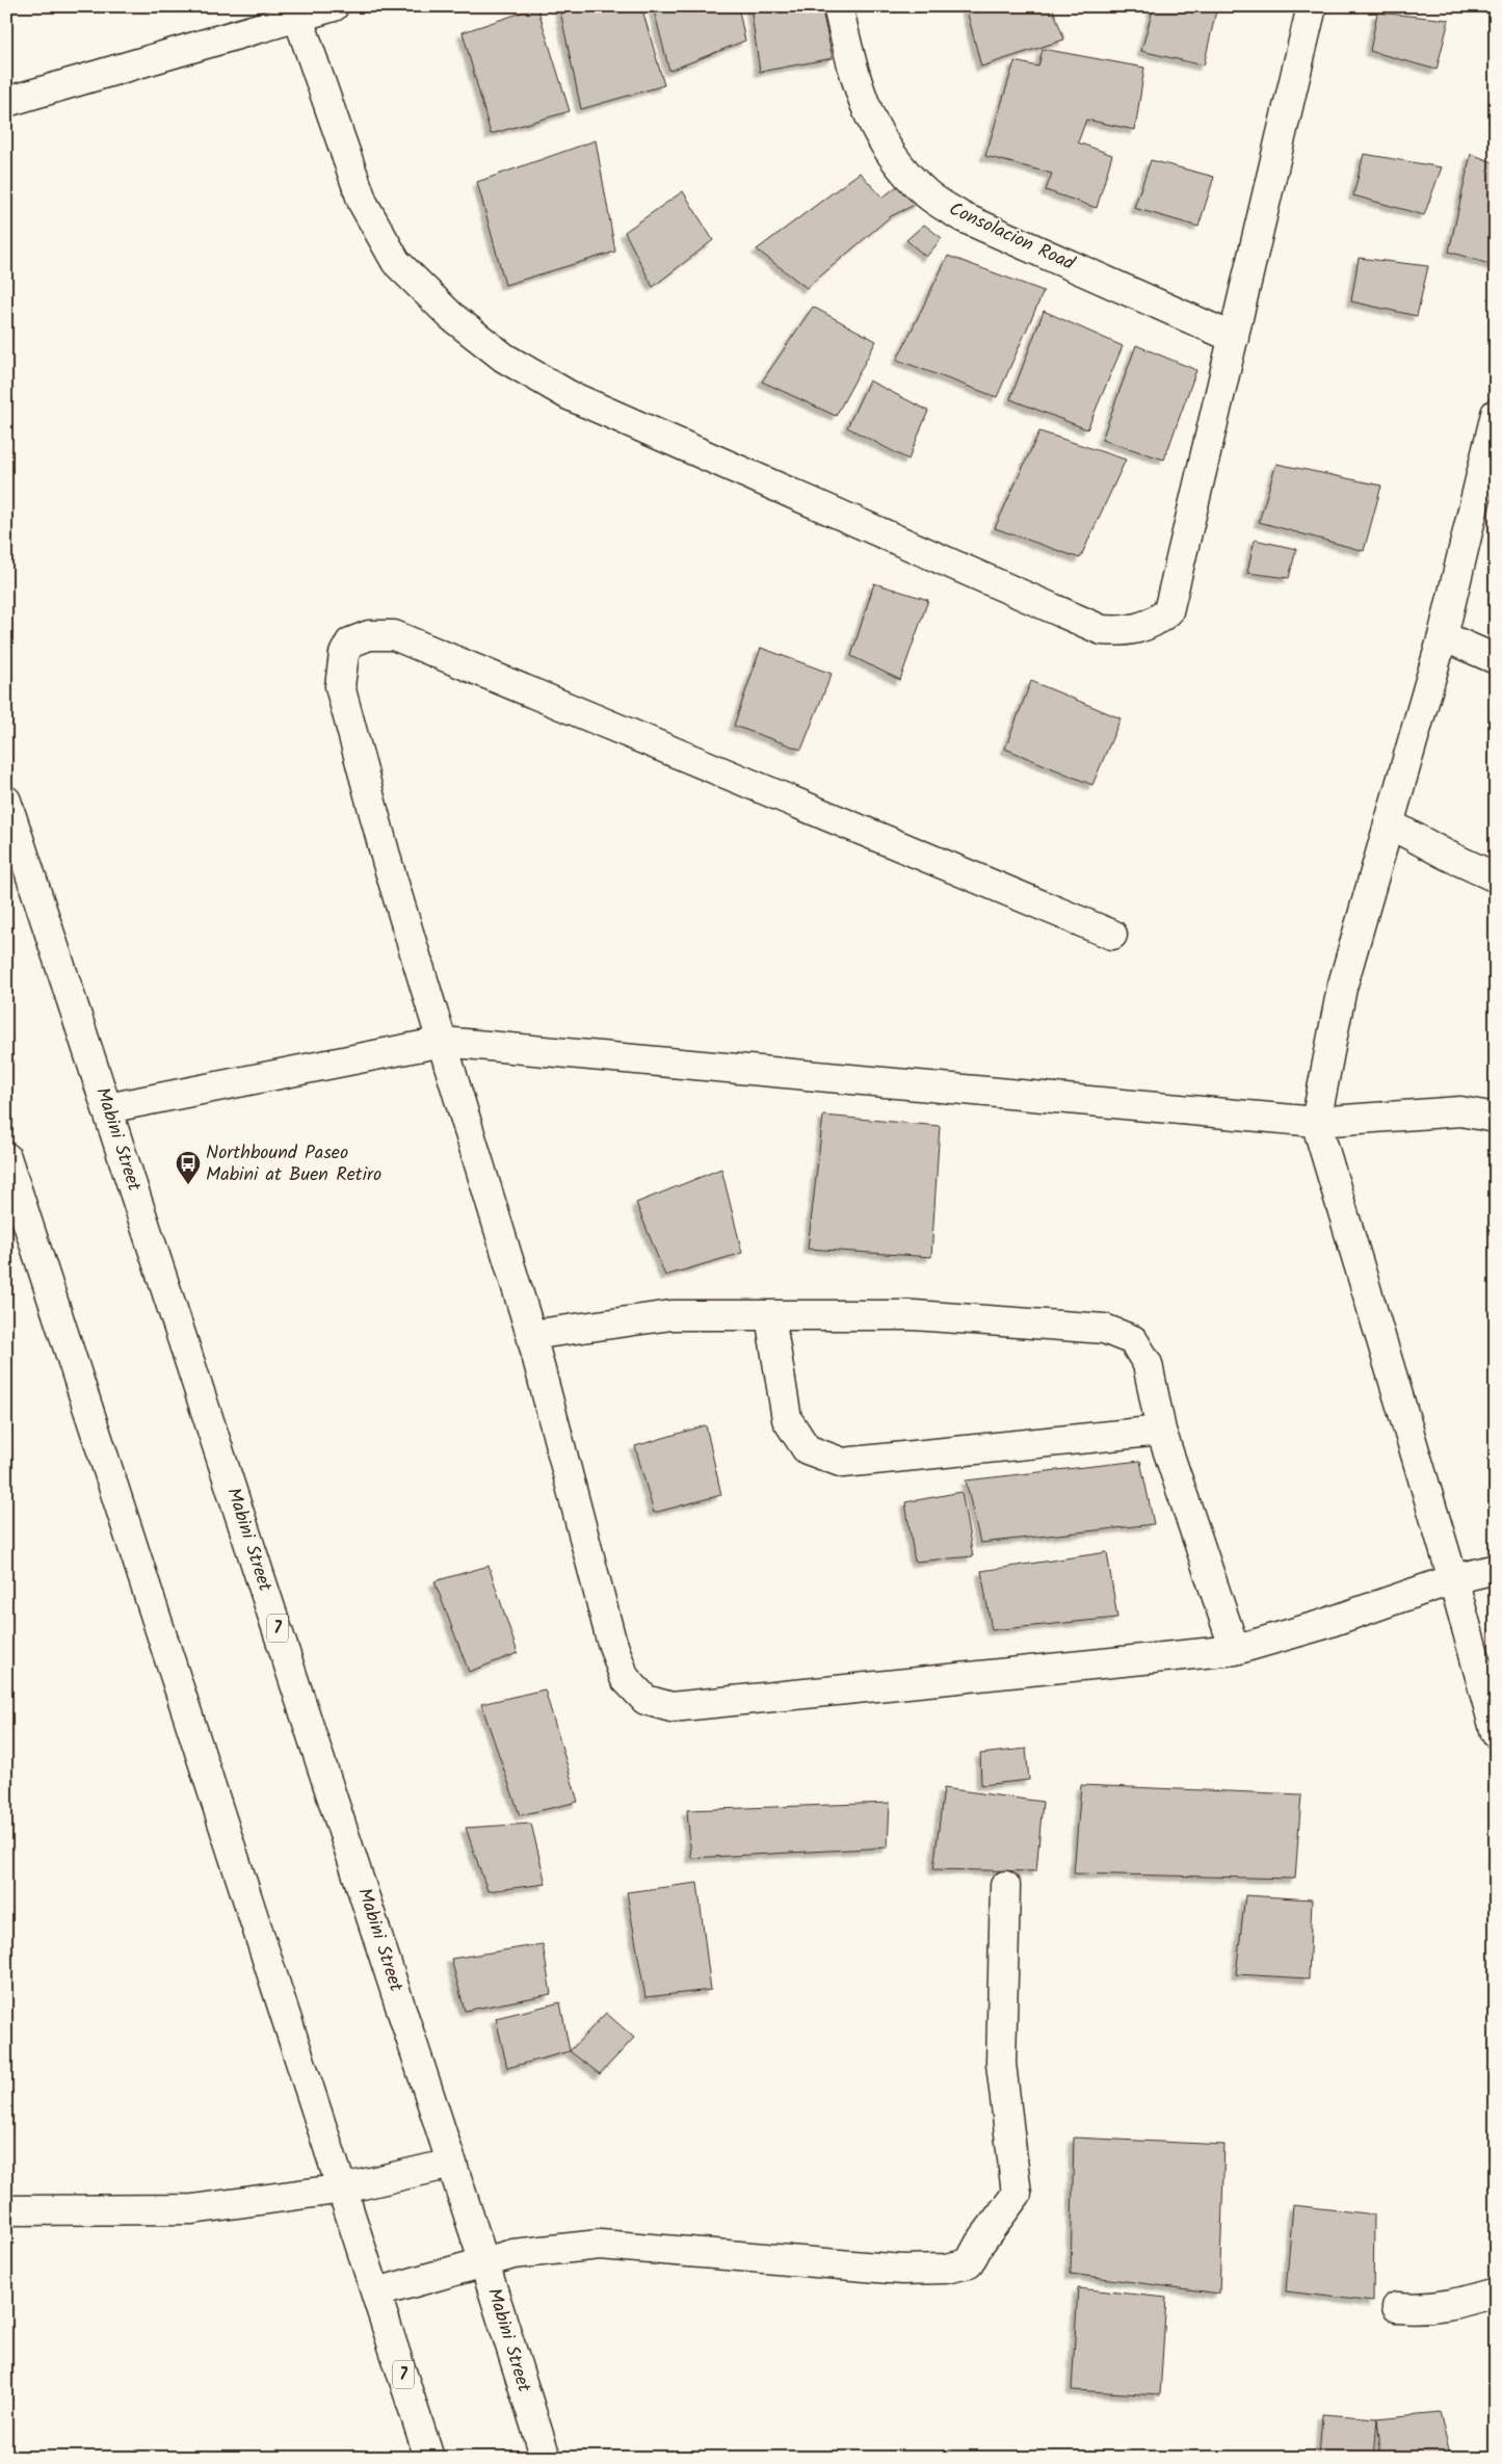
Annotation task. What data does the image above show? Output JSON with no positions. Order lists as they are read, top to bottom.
{
  "streets": {
    "street": ["Consolacion Road", "Mabini Street", "7"]
  },
  "places": {
    "bus stop": ["Northbound Paseo Mabini at Buen Retiro"]
  }
}
